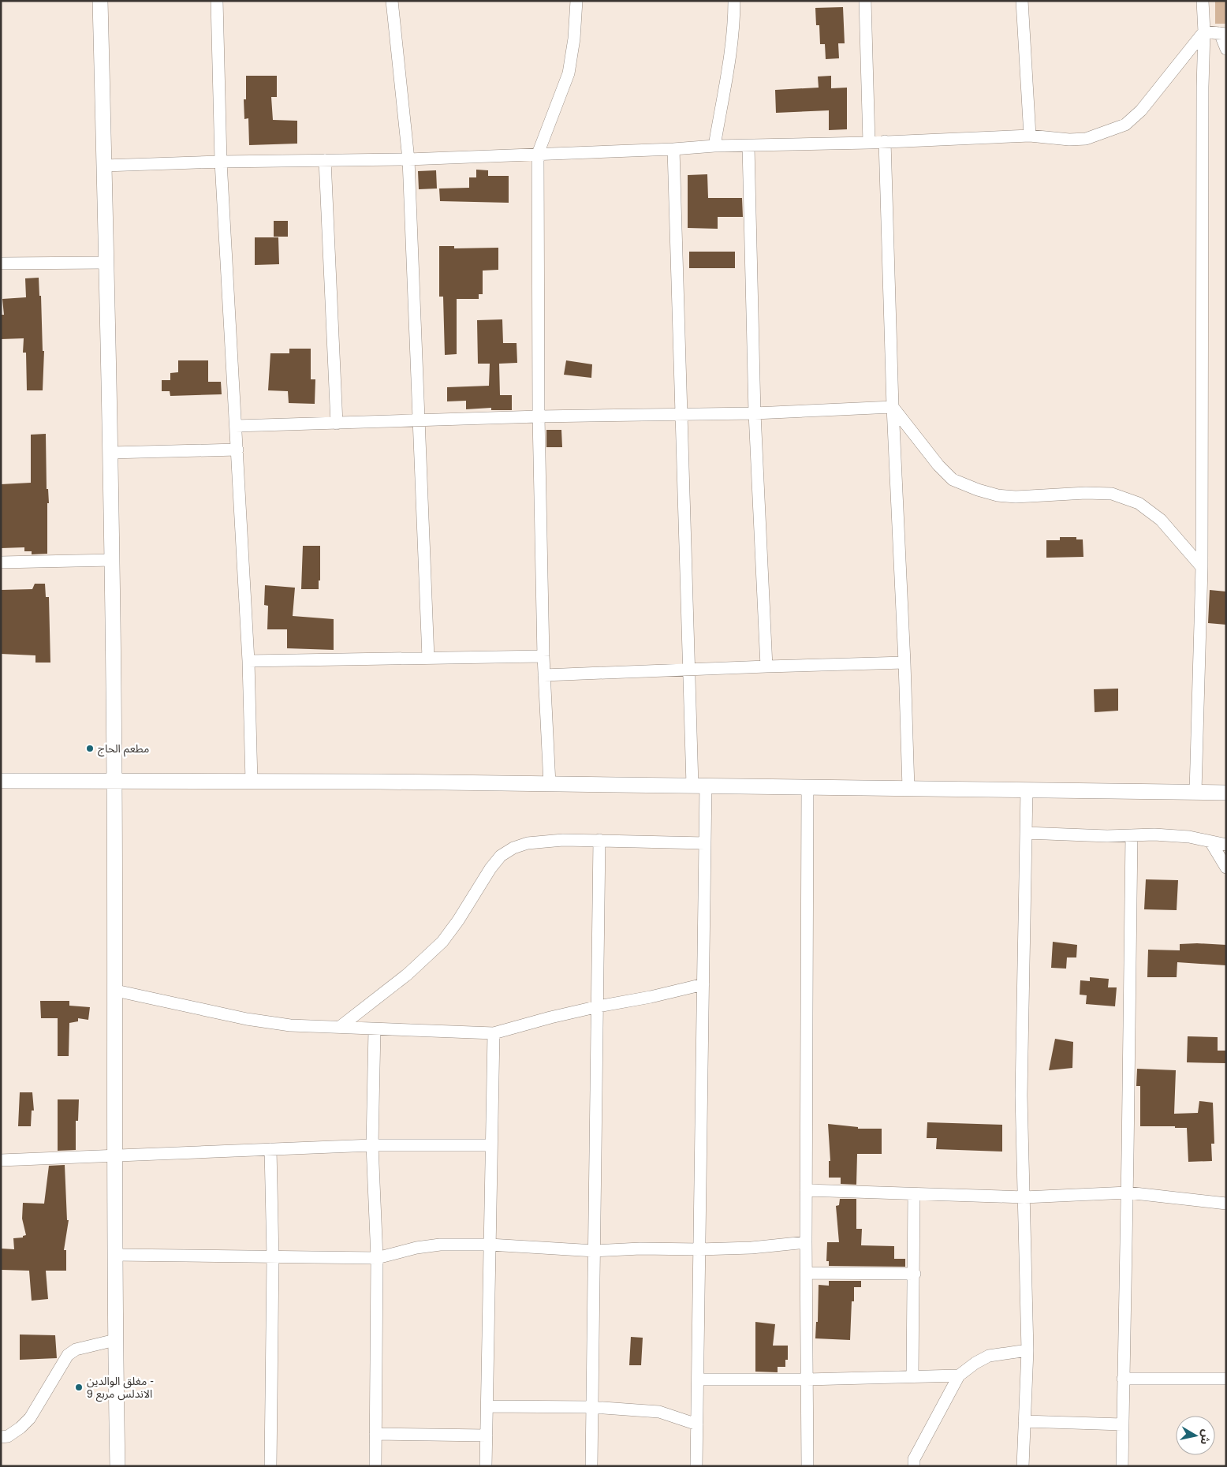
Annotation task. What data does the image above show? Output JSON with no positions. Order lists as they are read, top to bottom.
{
  "places": ["مطعم الحاج", "مغلق الوالدين - الاندلس مربع 9"],
  "north": "right"
}
